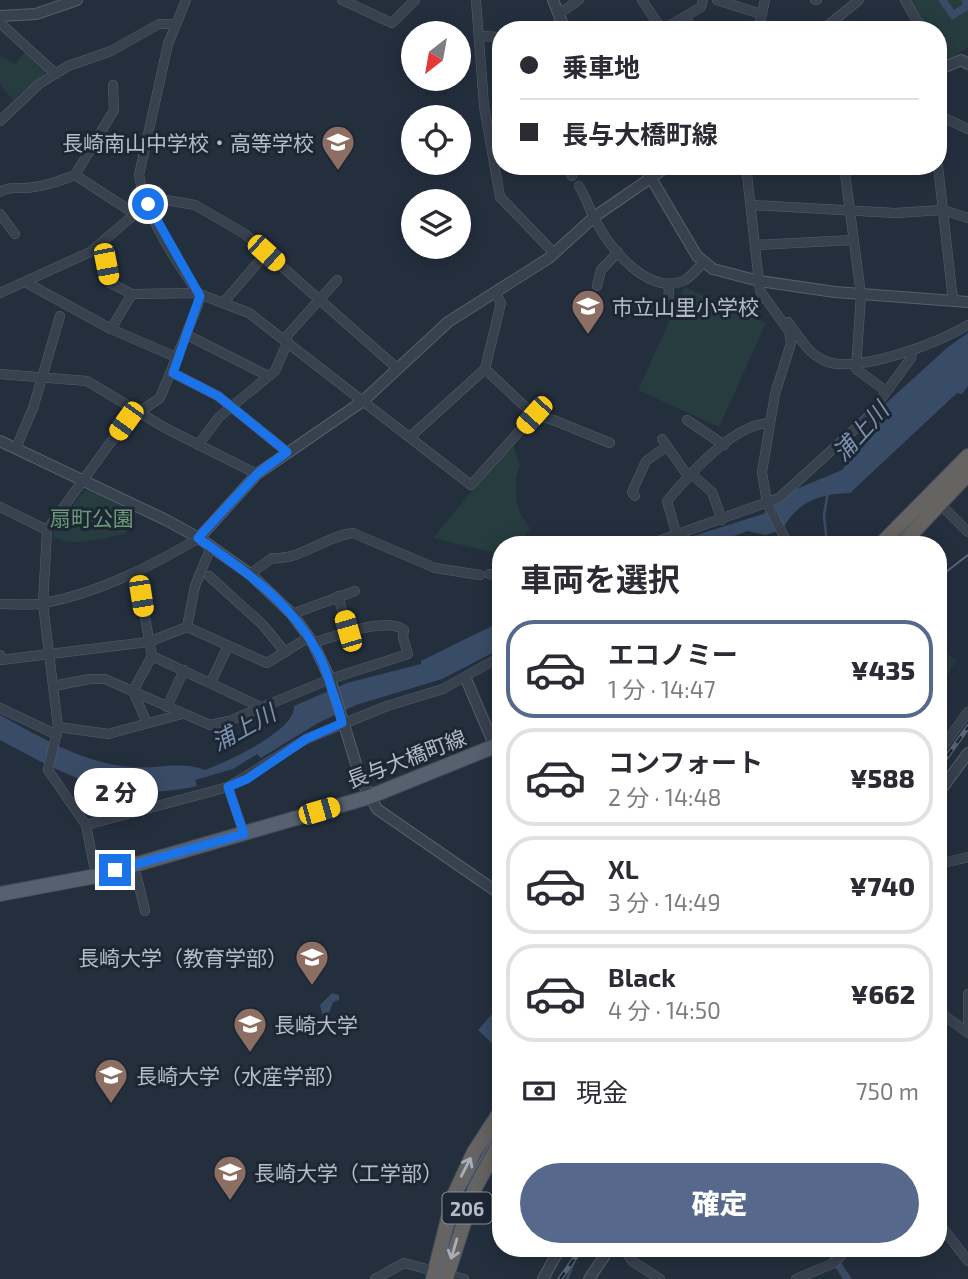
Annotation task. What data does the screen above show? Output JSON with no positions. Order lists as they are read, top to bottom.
{
  "streets": {
    "highway": ["206"],
    "main road": ["長与大橋町線"]
  },
  "water": ["浦上川"],
  "parks": ["扇町公園"],
  "places": {
    "school or university": [
      "長崎南山中学校・高等学校",
      "市立山里小学校",
      "長崎大学（教育学部）",
      "長崎大学",
      "長崎大学（水産学部）",
      "長崎大学（工学部）"
    ]
  },
  "north": "bottom left",
  "page": {
    "banner": ["乗車地", "長与大橋町線"],
    "heading": "車両を選択",
    "list": [
      {
        "name": "エコノミー",
        "note": "1 分 · 14:47",
        "value": "¥435"
      },
      {
        "name": "コンフォート",
        "note": "2 分 · 14:48",
        "value": "¥588"
      },
      {
        "name": "XL",
        "note": "3 分 · 14:49",
        "value": "¥740"
      },
      {
        "name": "Black",
        "note": "4 分 · 14:50",
        "value": "¥662"
      }
    ],
    "bubble": "2 分",
    "pay": ["現金", "750 m"],
    "buttons": "確定"
  }
}
